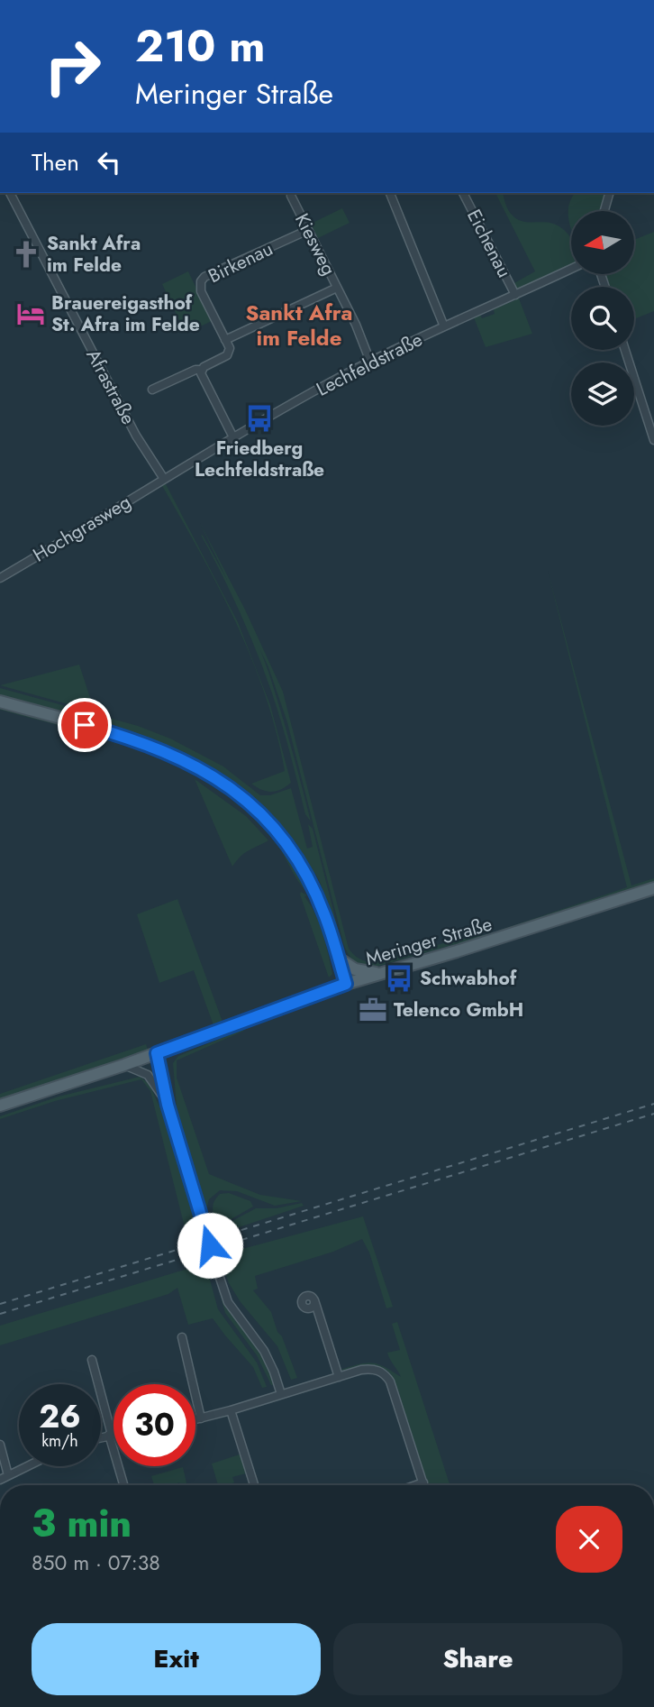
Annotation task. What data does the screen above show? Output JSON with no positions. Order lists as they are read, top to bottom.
{
  "streets": {
    "main road": ["Meringer Straße"],
    "street": [
      "Eichenau",
      "Kiesweg",
      "Birkenau",
      "Lechfeldstraße",
      "Afrastraße",
      "Hochgrasweg"
    ]
  },
  "crossings": [
    ["Eichenau", "Lechfeldstraße"],
    ["Kiesweg", "Birkenau"],
    ["Kiesweg", "Lechfeldstraße"],
    ["Lechfeldstraße", "Afrastraße"],
    ["Lechfeldstraße", "Hochgrasweg"],
    ["Afrastraße", "Hochgrasweg"]
  ],
  "districts": ["Sankt Afra im Felde"],
  "places": {
    "church": ["Sankt Afra im Felde"],
    "hotel": ["Brauereigasthof St. Afra im Felde"],
    "bus stop": ["Friedberg Lechfeldstraße", "Schwabhof"],
    "office": ["Telenco GmbH"]
  },
  "north": "left",
  "page": {
    "turn": ["210 m", "Meringer Straße"],
    "then": "Then",
    "speed": "26 km/h",
    "limit": "30",
    "heading": ["3 min", "850 m · 07:38"],
    "buttons": ["Exit", "Share"]
  }
}
